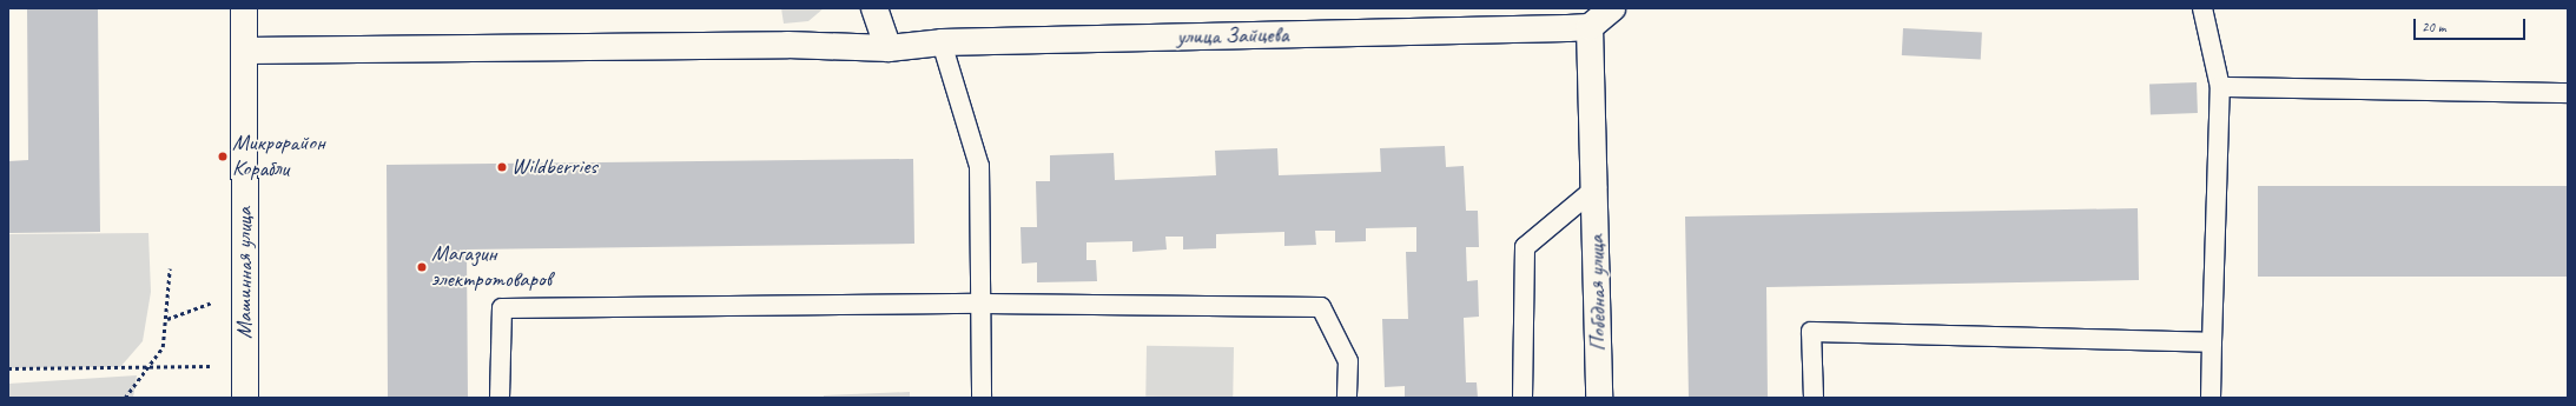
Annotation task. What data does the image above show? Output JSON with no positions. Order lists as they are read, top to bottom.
{
  "streets": {
    "street": ["улица Зайцева", "Машинная улица", "Победная улица"]
  },
  "crossings": [
    ["улица Зайцева", "Машинная улица"],
    ["улица Зайцева", "Победная улица"]
  ],
  "places": ["Микрорайон Корабли", "Wildberries", "Магазин электротоваров"],
  "scale_bar": "20 m"
}
